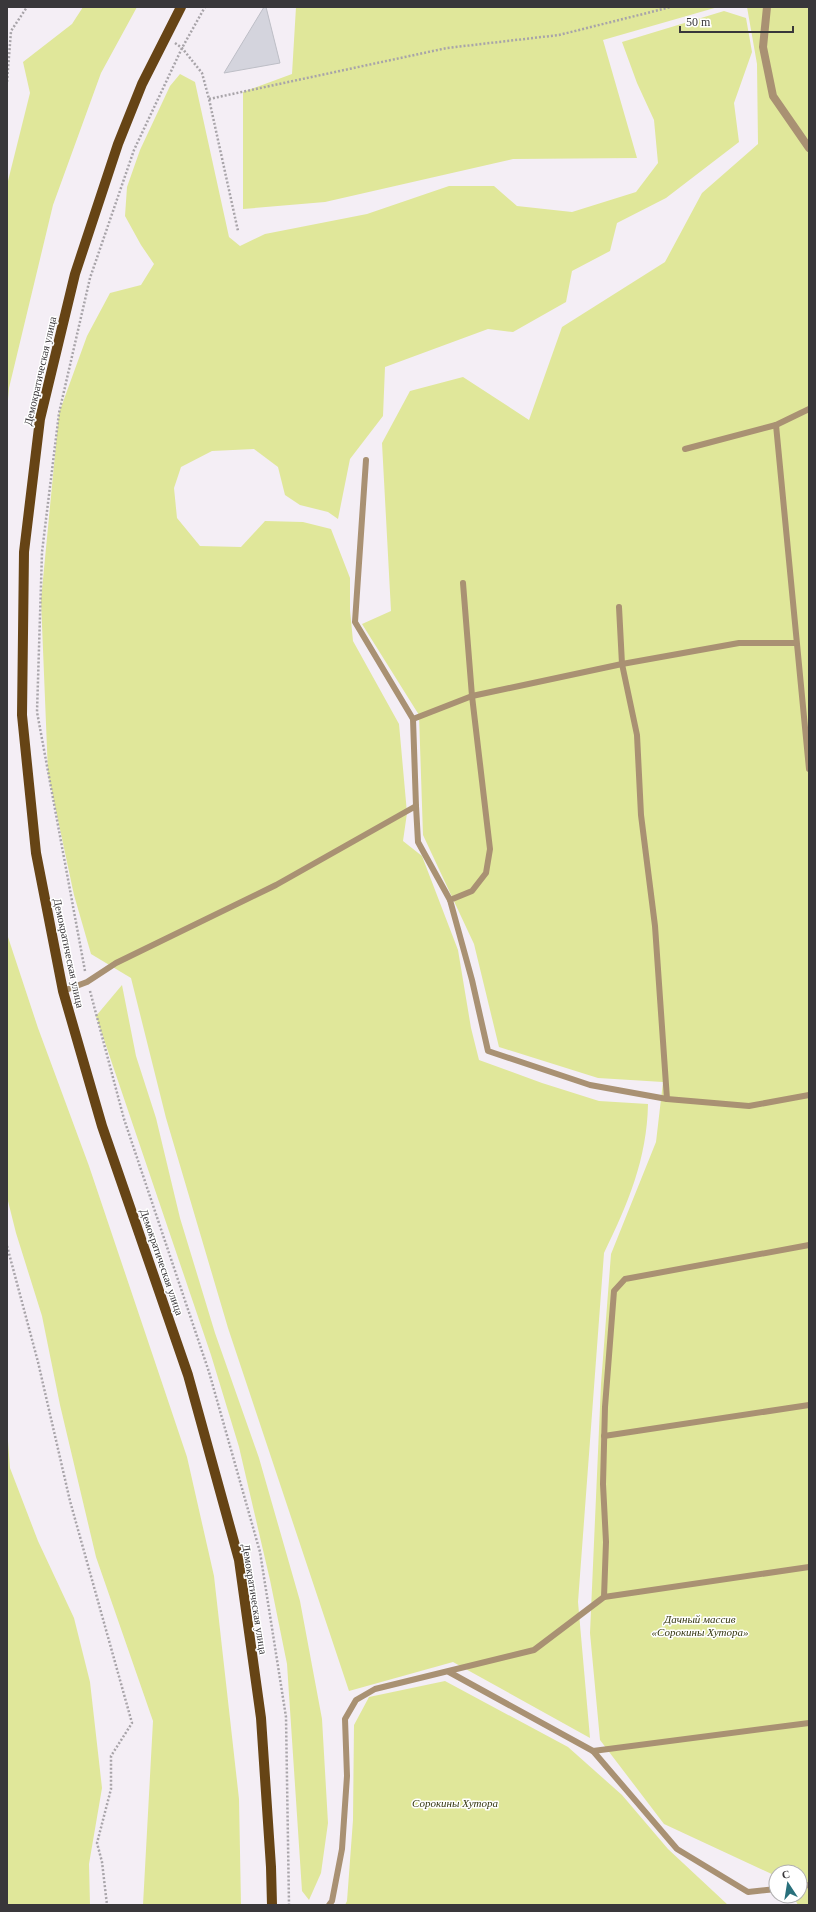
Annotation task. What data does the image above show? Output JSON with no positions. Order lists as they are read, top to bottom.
{
  "streets": {
    "main road": ["Демократическая улица"]
  },
  "parks": ["Дачный массив «Сорокины Хутора»", "Сорокины Хутора"],
  "scale_bar": "50 m",
  "north": "top"
}
